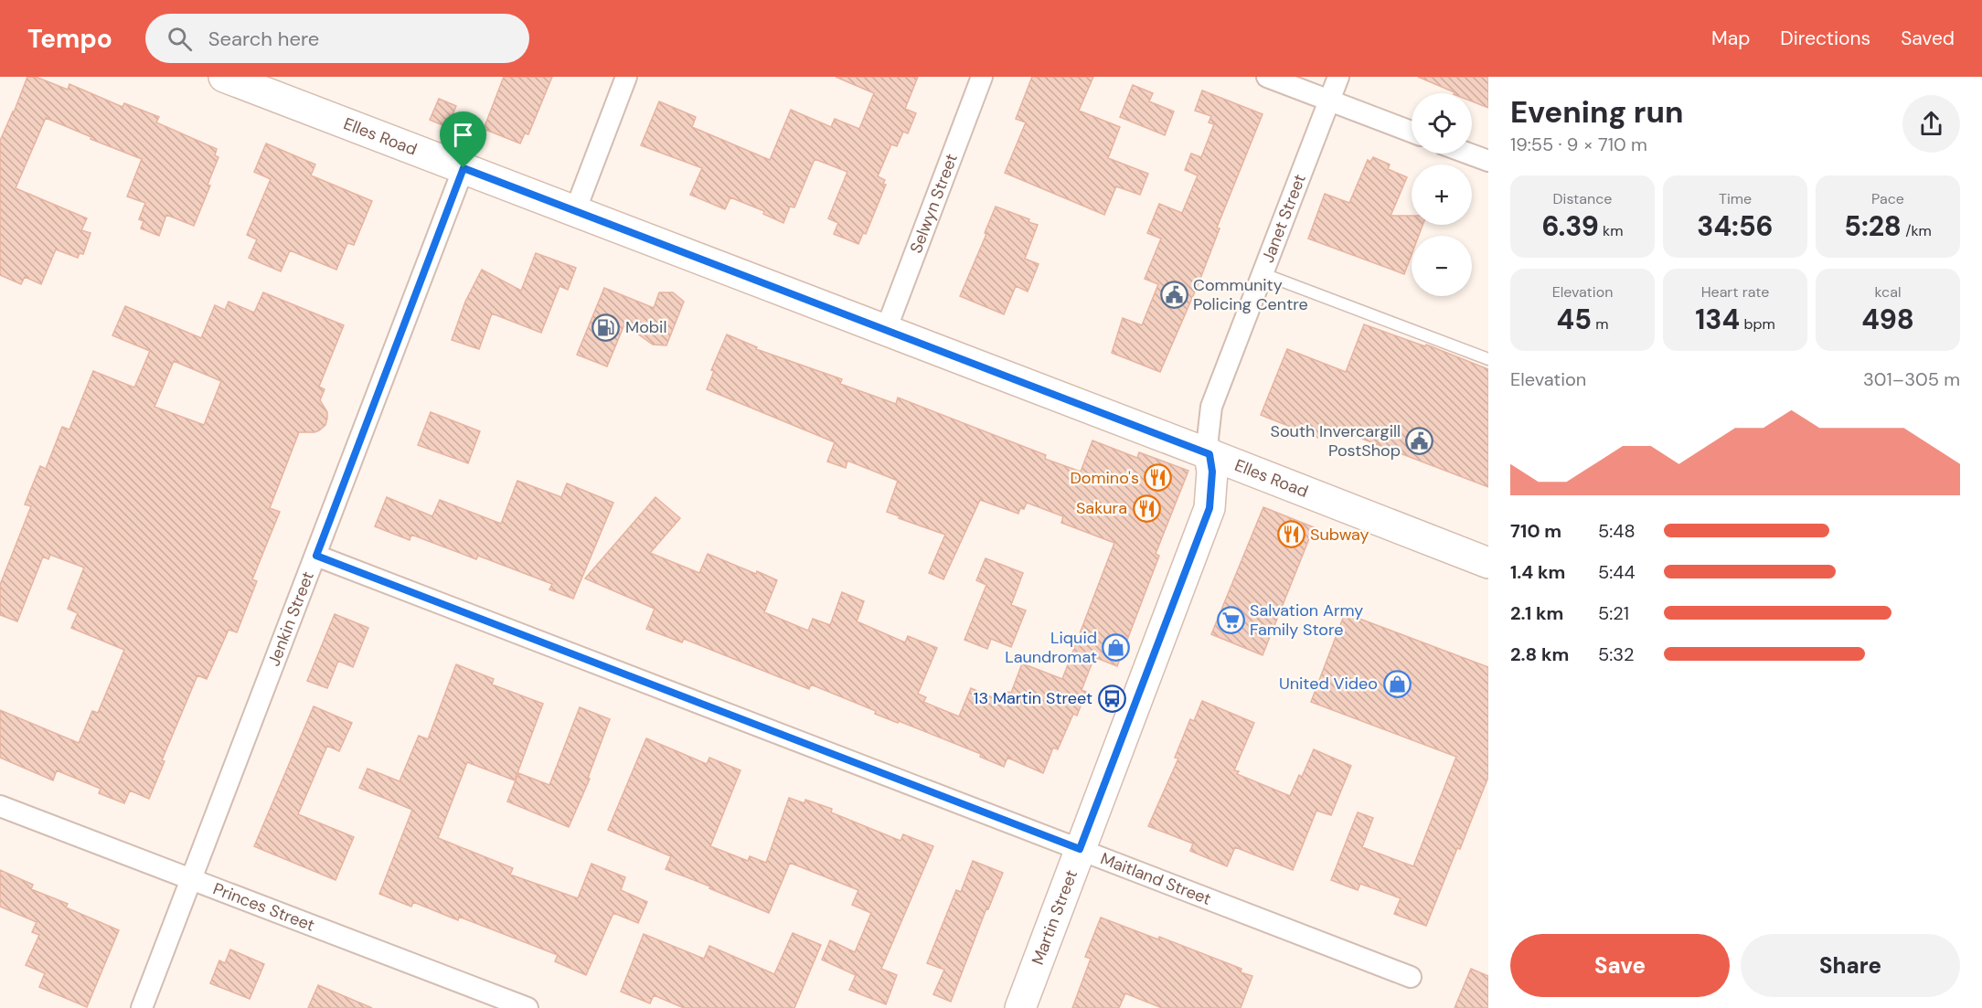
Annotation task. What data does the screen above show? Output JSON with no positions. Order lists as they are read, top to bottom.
{
  "streets": {
    "main road": ["Elles Road", "Martin Street"],
    "street": [
      "Selwyn Street",
      "Janet Street",
      "Jenkin Street",
      "Maitland Street",
      "Princes Street"
    ]
  },
  "crossings": [
    ["Elles Road", "Selwyn Street"],
    ["Elles Road", "Janet Street"],
    ["Elles Road", "Jenkin Street"],
    ["Elles Road", "Martin Street"],
    ["Janet Street", "Martin Street"],
    ["Jenkin Street", "Maitland Street"],
    ["Jenkin Street", "Princes Street"],
    ["Maitland Street", "Martin Street"]
  ],
  "places": {
    "public building": ["Community Policing Centre", "South Invercargill PostShop"],
    "fuel station": ["Mobil"],
    "restaurant": ["Domino's", "Sakura", "Subway"],
    "supermarket": ["Salvation Army Family Store"],
    "shop": ["Liquid Laundromat", "United Video"],
    "bus stop": ["13 Martin Street"]
  },
  "page": {
    "header": "Tempo",
    "search": "Search here",
    "nav": ["Map", "Directions", "Saved"],
    "heading": ["Evening run", "19:55 · 9 × 710 m"],
    "map_buttons": ["+", "−"],
    "stats": [
      ["Distance", "6.39 km"],
      ["Time", "34:56"],
      ["Pace", "5:28 /km"],
      ["Elevation", "45 m"],
      ["Heart rate", "134 bpm"],
      ["kcal", "498"]
    ],
    "chart": ["Elevation", "301–305 m"],
    "list": [
      {
        "name": "710 m",
        "note": "5:48"
      },
      {
        "name": "1.4 km",
        "note": "5:44"
      },
      {
        "name": "2.1 km",
        "note": "5:21"
      },
      {
        "name": "2.8 km",
        "note": "5:32"
      }
    ],
    "buttons": ["Save", "Share"]
  }
}
